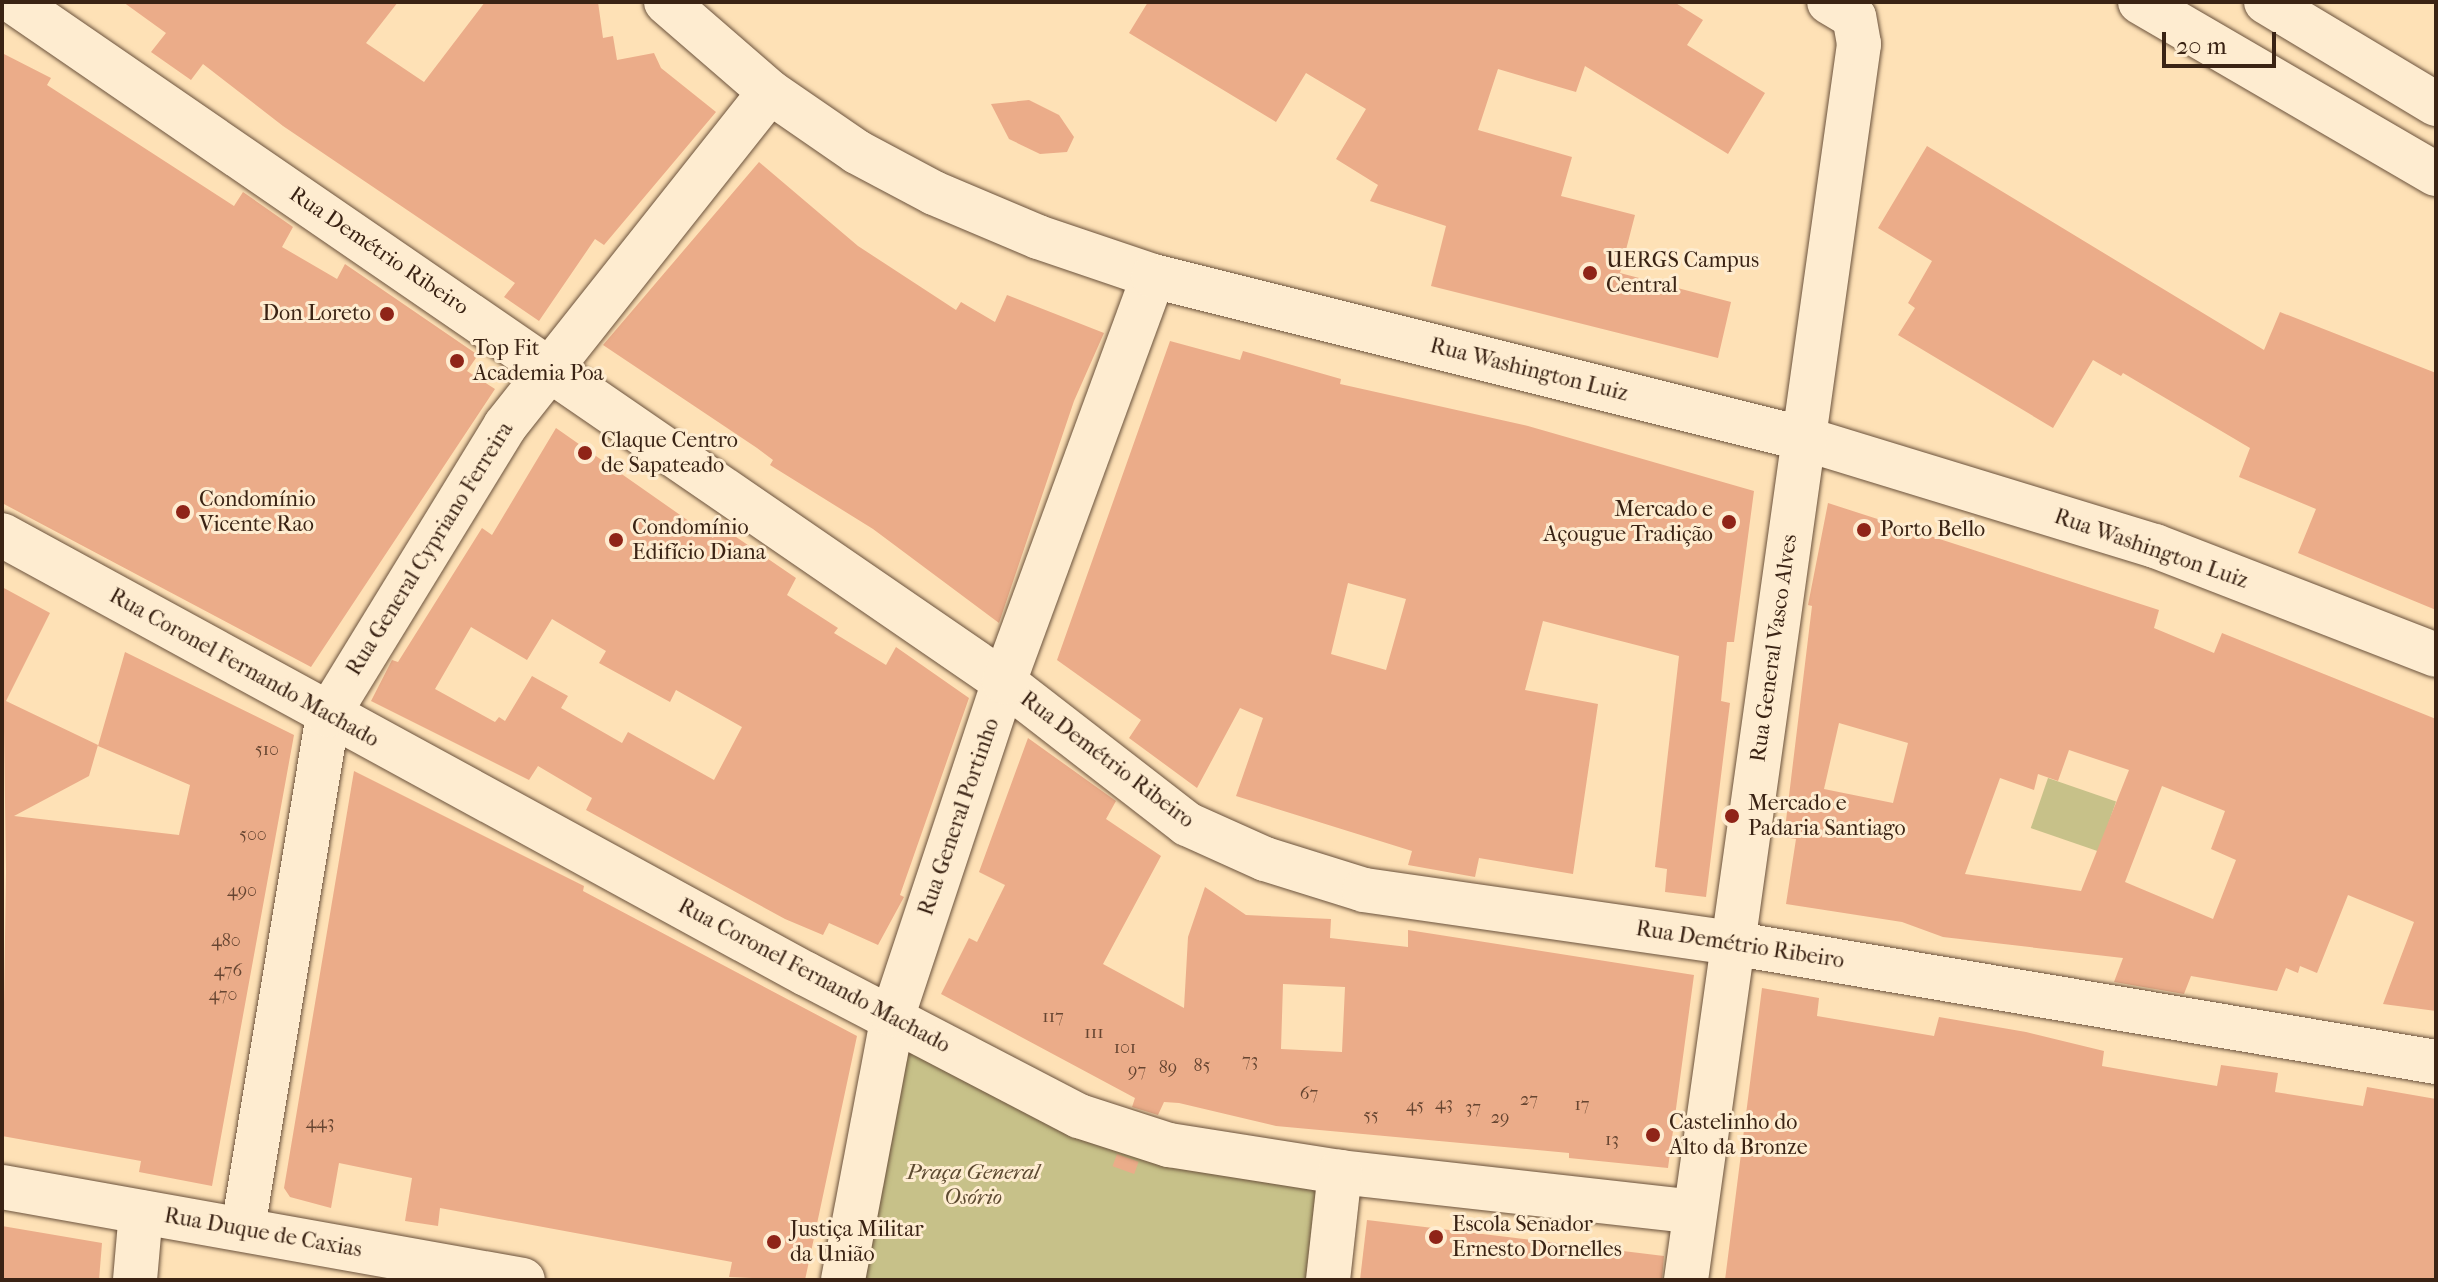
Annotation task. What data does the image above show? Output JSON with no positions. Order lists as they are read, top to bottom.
{
  "streets": {
    "street": [
      "Rua Demétrio Ribeiro",
      "Rua Washington Luiz",
      "Rua General Cypriano Ferreira",
      "Rua General Vasco Alves",
      "Rua Coronel Fernando Machado",
      "Rua General Portinho",
      "Rua Duque de Caxias"
    ]
  },
  "crossings": [
    ["Rua Demétrio Ribeiro", "Rua General Cypriano Ferreira"],
    ["Rua Demétrio Ribeiro", "Rua General Vasco Alves"],
    ["Rua Demétrio Ribeiro", "Rua General Portinho"],
    ["Rua Washington Luiz", "Rua General Cypriano Ferreira"],
    ["Rua Washington Luiz", "Rua General Vasco Alves"],
    ["Rua Washington Luiz", "Rua General Portinho"],
    ["Rua General Cypriano Ferreira", "Rua Coronel Fernando Machado"],
    ["Rua General Cypriano Ferreira", "Rua Duque de Caxias"],
    ["Rua General Vasco Alves", "Rua Coronel Fernando Machado"],
    ["Rua Coronel Fernando Machado", "Rua General Portinho"]
  ],
  "parks": ["Praça General Osório"],
  "places": [
    "UERGS Campus Central",
    "Don Loreto",
    "Top Fit Academia Poa",
    "Claque Centro de Sapateado",
    "Condomínio Vicente Rao",
    "Mercado e Açougue Tradição",
    "Porto Bello",
    "Condomínio Edifício Diana",
    "Mercado e Padaria Santiago",
    "Castelinho do Alto da Bronze",
    "Escola Senador Ernesto Dornelles",
    "Justiça Militar da União"
  ],
  "house_numbers": [
    "510",
    "500",
    "490",
    "480",
    "476",
    "470",
    "117",
    "111",
    "101",
    "73",
    "85",
    "89",
    "97",
    "67",
    "27",
    "43",
    "17",
    "45",
    "37",
    "55",
    "29",
    "443",
    "13"
  ],
  "scale_bar": "20 m"
}
